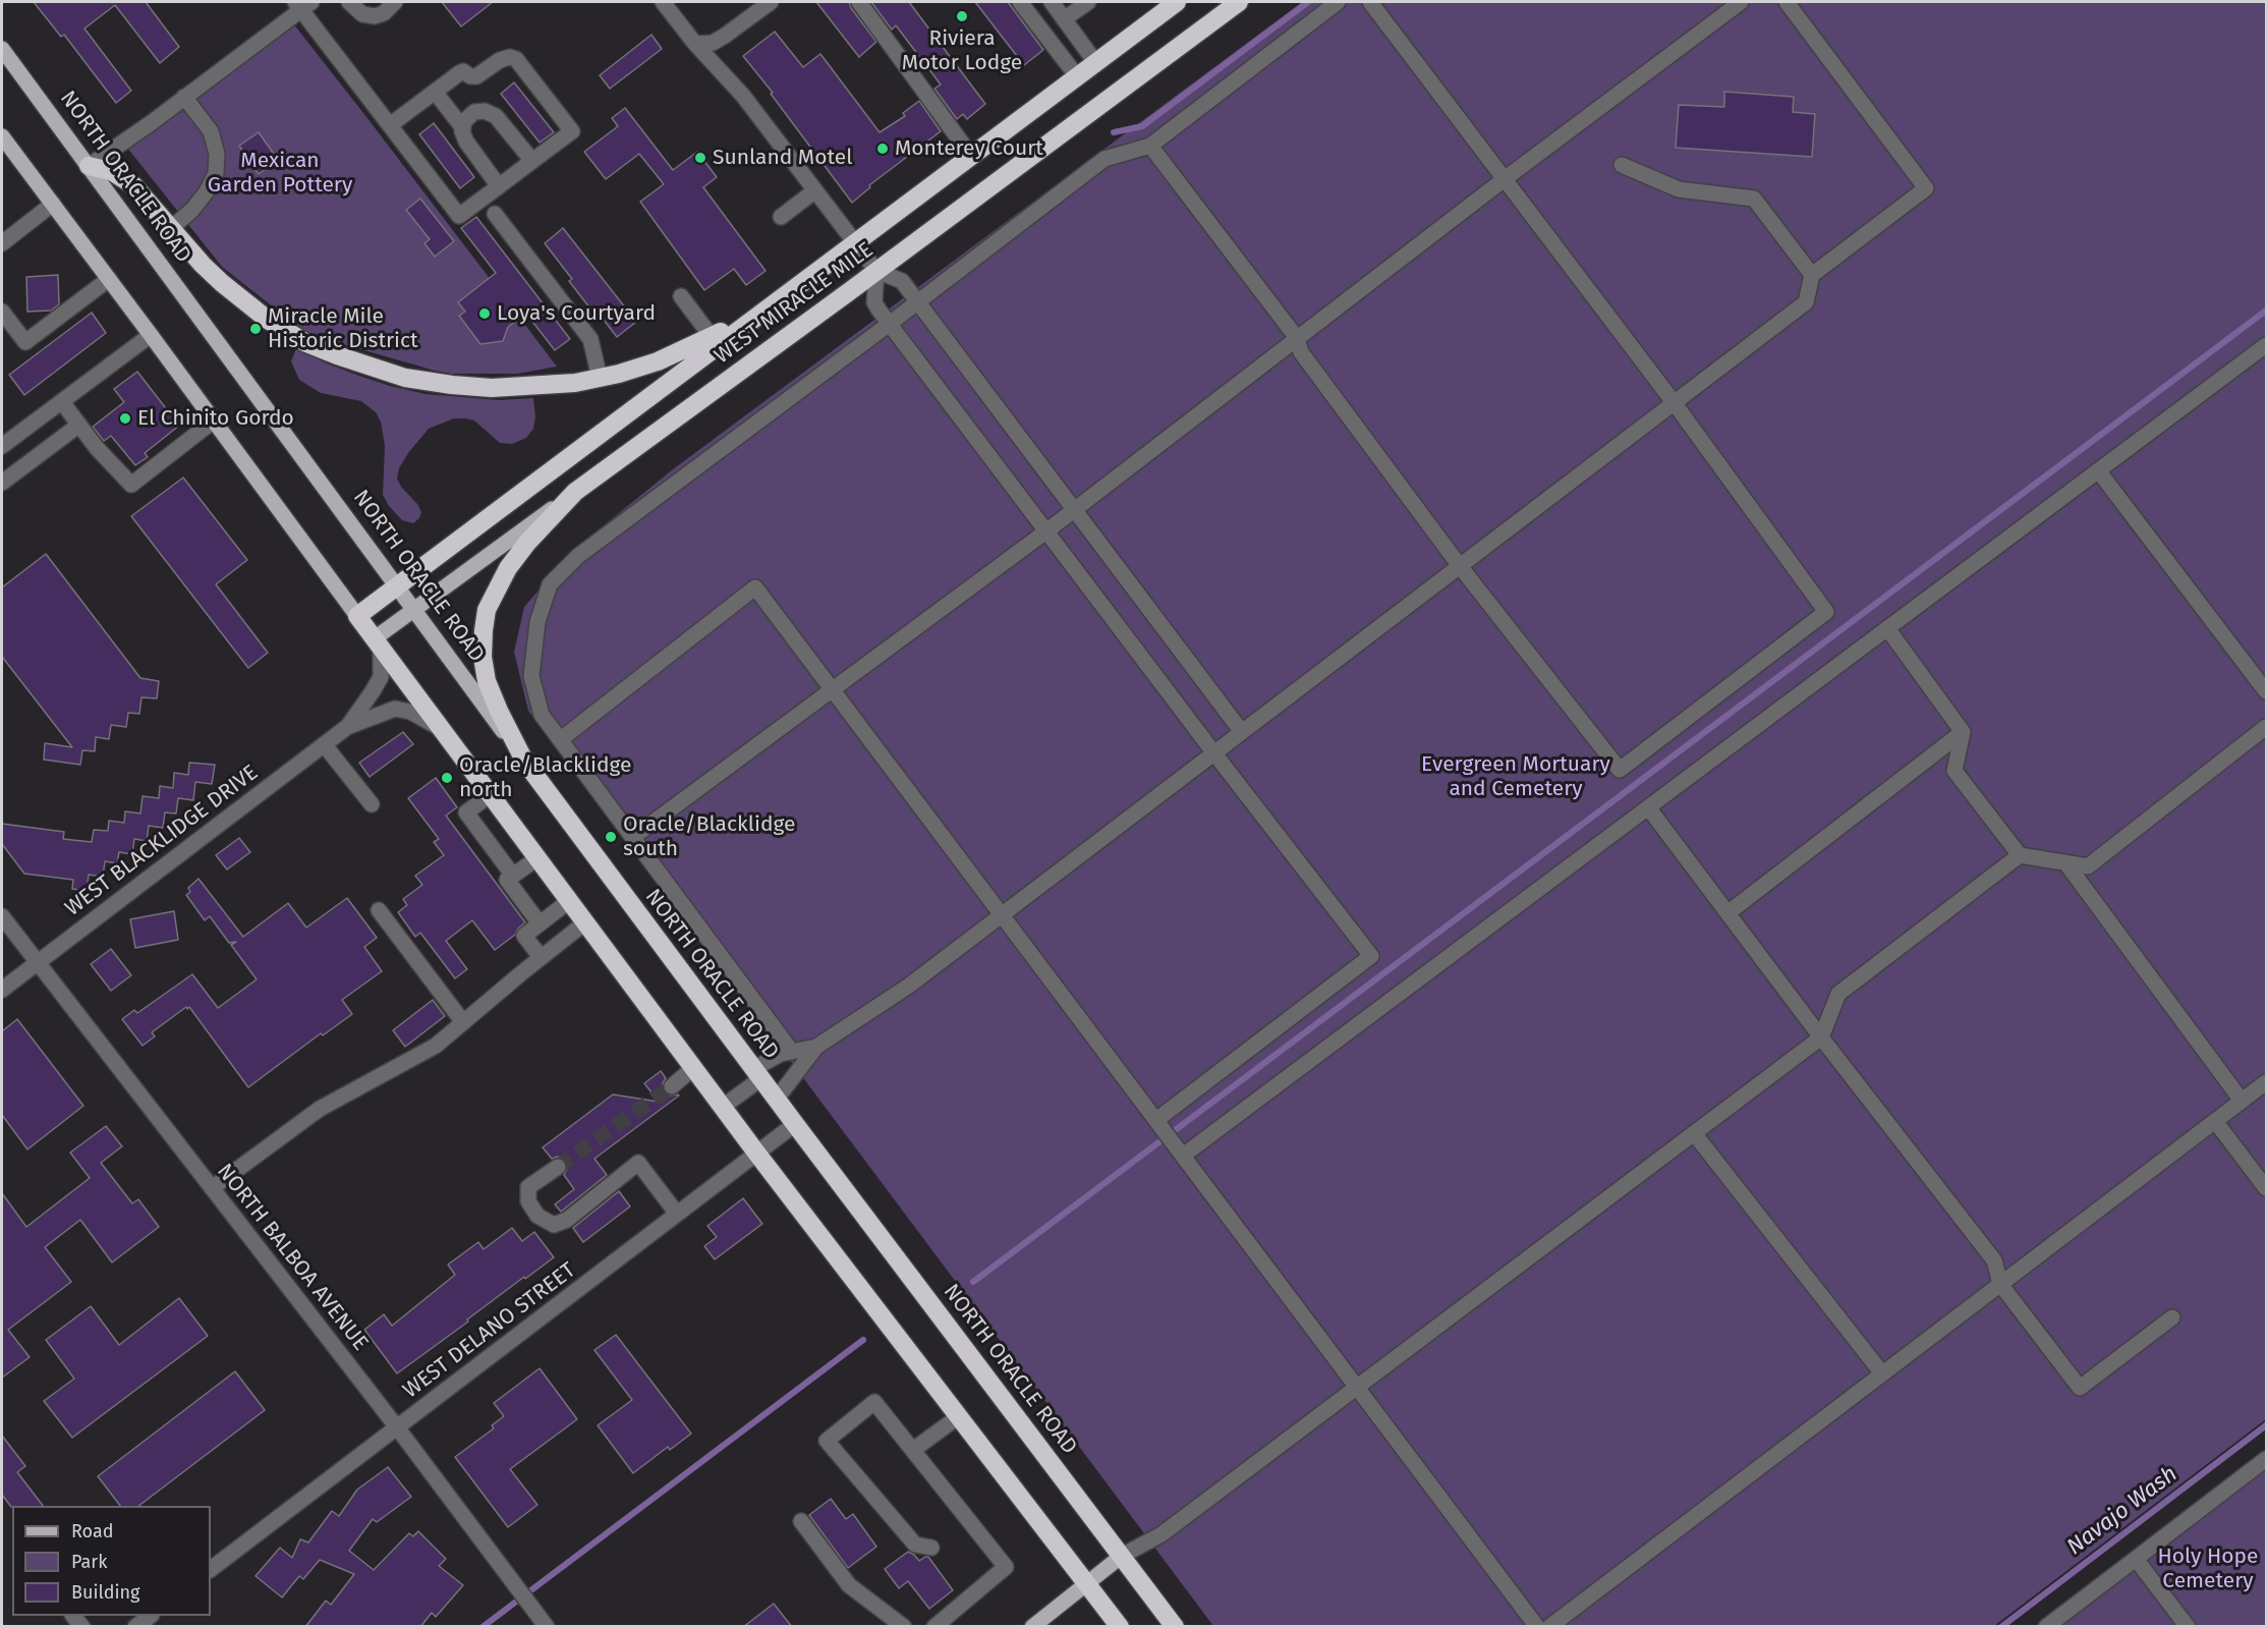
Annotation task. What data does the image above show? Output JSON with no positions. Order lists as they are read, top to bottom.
{
  "streets": {
    "highway": ["NORTH ORACLE ROAD", "WEST MIRACLE MILE"],
    "street": ["WEST BLACKLIDGE DRIVE", "NORTH BALBOA AVENUE", "WEST DELANO STREET"]
  },
  "crossings": [
    ["NORTH ORACLE ROAD", "WEST MIRACLE MILE"],
    ["NORTH ORACLE ROAD", "WEST DELANO STREET"],
    ["WEST BLACKLIDGE DRIVE", "NORTH BALBOA AVENUE"],
    ["NORTH BALBOA AVENUE", "WEST DELANO STREET"]
  ],
  "water": ["Navajo Wash"],
  "parks": ["Mexican Garden Pottery", "Evergreen Mortuary and Cemetery", "Holy Hope Cemetery"],
  "places": [
    "Riviera Motor Lodge",
    "Monterey Court",
    "Sunland Motel",
    "Loya's Courtyard",
    "Miracle Mile Historic District",
    "El Chinito Gordo",
    "Oracle/Blacklidge north",
    "Oracle/Blacklidge south"
  ],
  "legend": ["Road", "Park", "Building"]
}
